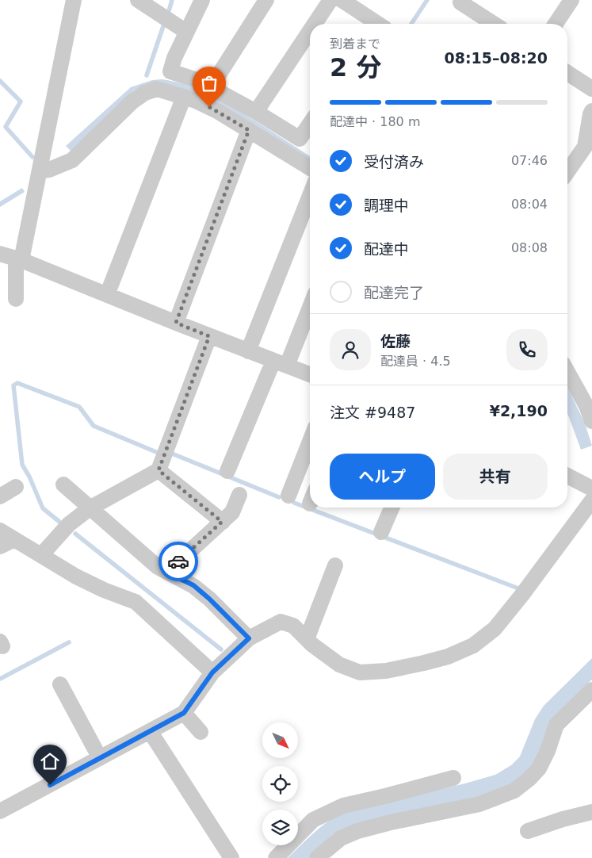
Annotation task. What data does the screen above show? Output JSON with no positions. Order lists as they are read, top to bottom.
{
  "north": "bottom right",
  "page": {
    "heading": ["2 分", "到着まで", "08:15–08:20"],
    "panel": [
      "佐藤",
      "配達員 · 4.5",
      "注文 #9487",
      "¥2,190"
    ],
    "bar": "配達中 · 180 m",
    "list": [
      ["受付済み", "07:46"],
      ["調理中", "08:04"],
      ["配達中", "08:08"],
      "配達完了"
    ],
    "buttons": ["ヘルプ", "共有"]
  }
}
